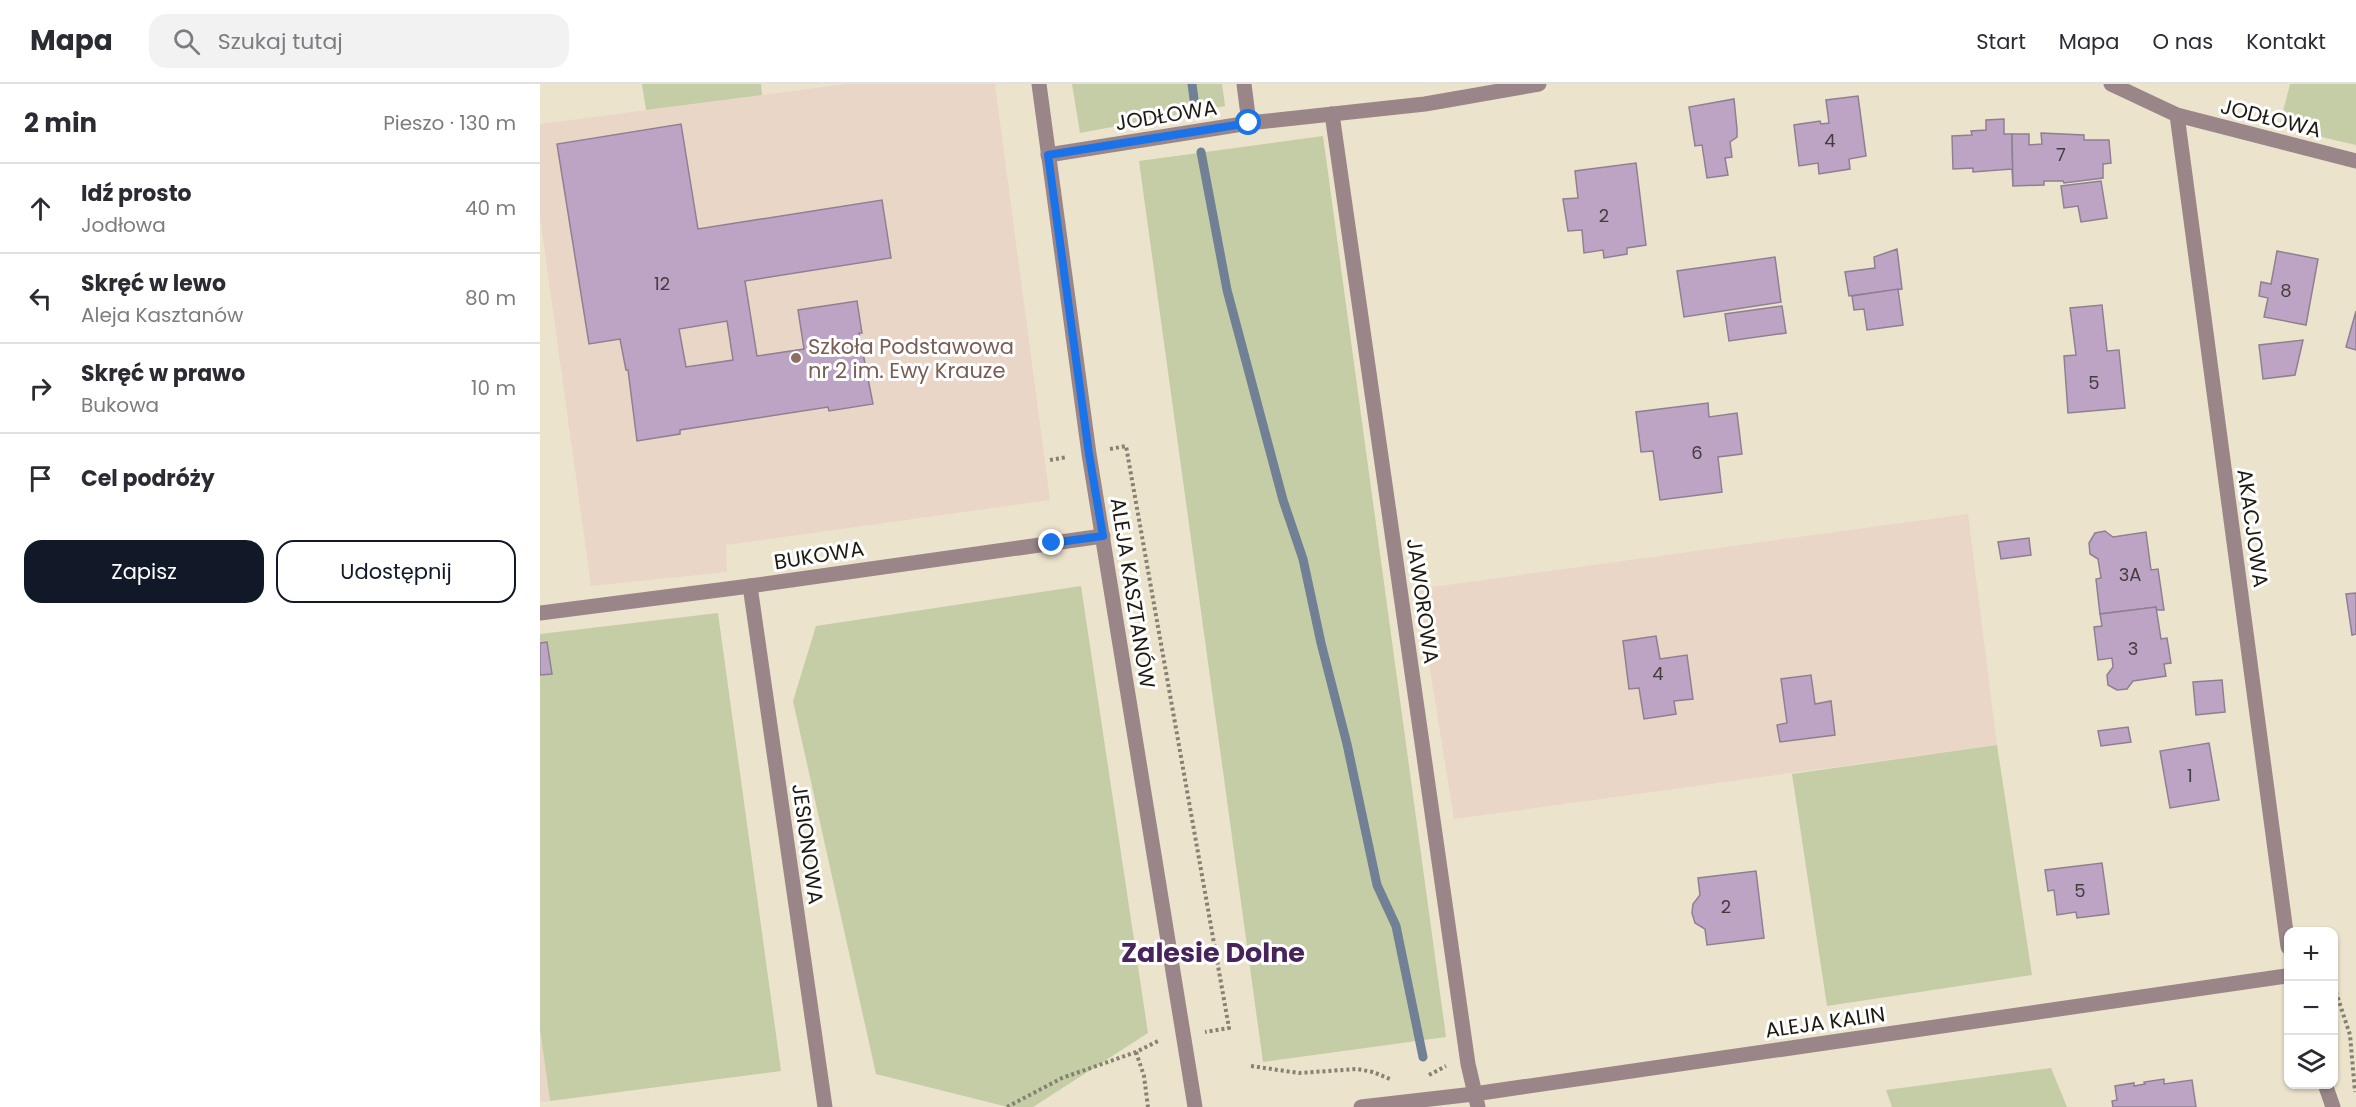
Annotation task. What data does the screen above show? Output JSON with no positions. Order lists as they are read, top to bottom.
{
  "streets": {
    "street": [
      "JODŁOWA",
      "AKACJOWA",
      "BUKOWA",
      "ALEJA KASZTANÓW",
      "JAWOROWA",
      "JESIONOWA",
      "ALEJA KALIN"
    ]
  },
  "crossings": [
    ["JODŁOWA", "AKACJOWA"],
    ["JODŁOWA", "ALEJA KASZTANÓW"],
    ["JODŁOWA", "JAWOROWA"],
    ["BUKOWA", "ALEJA KASZTANÓW"],
    ["BUKOWA", "JESIONOWA"],
    ["JAWOROWA", "ALEJA KALIN"]
  ],
  "districts": ["Zalesie Dolne"],
  "places": ["Szkoła Podstawowa nr 2 im. Ewy Krauze"],
  "house_numbers": [
    "4",
    "7",
    "2",
    "12",
    "8",
    "5",
    "6",
    "3A",
    "3",
    "4",
    "1",
    "5",
    "2"
  ],
  "page": {
    "header": "Mapa",
    "search": "Szukaj tutaj",
    "nav": [
      "Start",
      "Mapa",
      "O nas",
      "Kontakt"
    ],
    "heading": ["2 min", "Pieszo · 130 m"],
    "list": [
      ["Idź prosto", "Jodłowa", "40 m"],
      ["Skręć w lewo", "Aleja Kasztanów", "80 m"],
      ["Skręć w prawo", "Bukowa", "10 m"],
      "Cel podróży"
    ],
    "buttons": ["Zapisz", "Udostępnij"],
    "map_buttons": ["+", "−"]
  }
}
